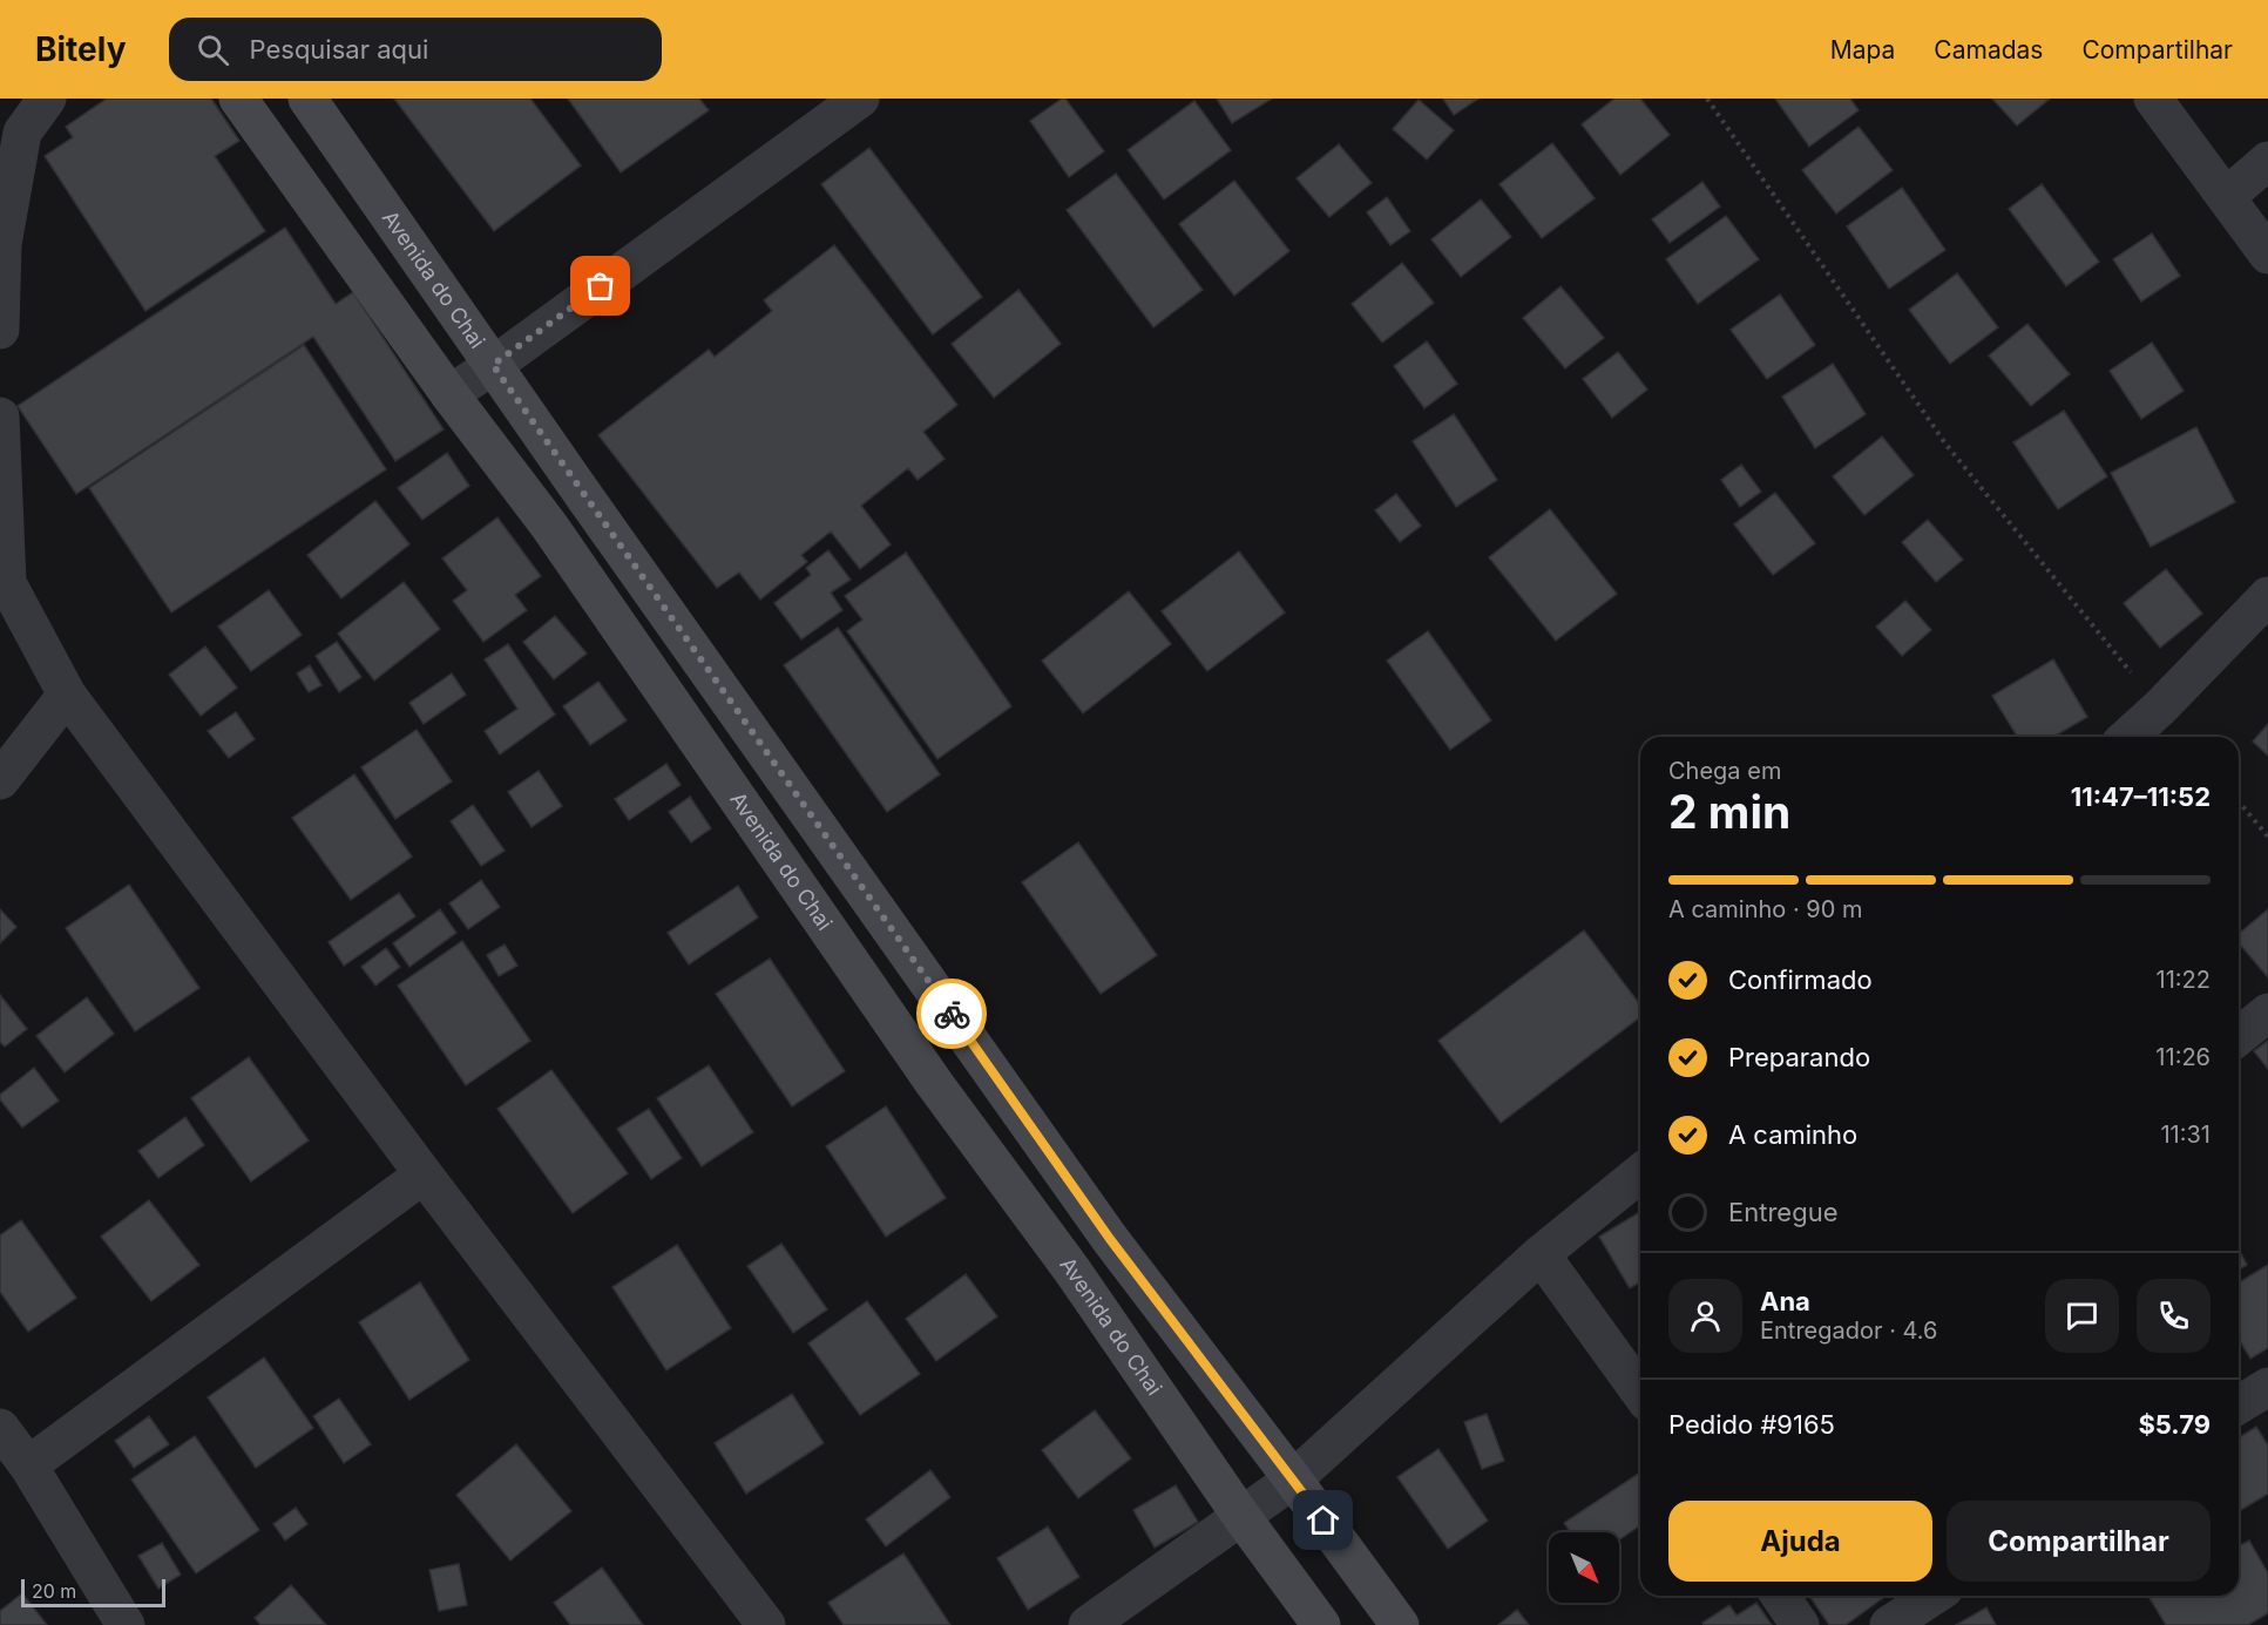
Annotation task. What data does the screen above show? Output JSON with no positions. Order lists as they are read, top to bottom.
{
  "streets": {
    "main road": ["Avenida do Chai"]
  },
  "scale_bar": "20 m",
  "north": "bottom right",
  "page": {
    "header": "Bitely",
    "search": "Pesquisar aqui",
    "nav": ["Mapa", "Camadas", "Compartilhar"],
    "heading": ["2 min", "Chega em", "11:47–11:52"],
    "panel": [
      "Ana",
      "Entregador · 4.6",
      "Pedido #9165",
      "$5.79"
    ],
    "bar": "A caminho · 90 m",
    "list": [
      ["Confirmado", "11:22"],
      ["Preparando", "11:26"],
      ["A caminho", "11:31"],
      "Entregue"
    ],
    "buttons": ["Ajuda", "Compartilhar"],
    "scale": "20 m"
  }
}
